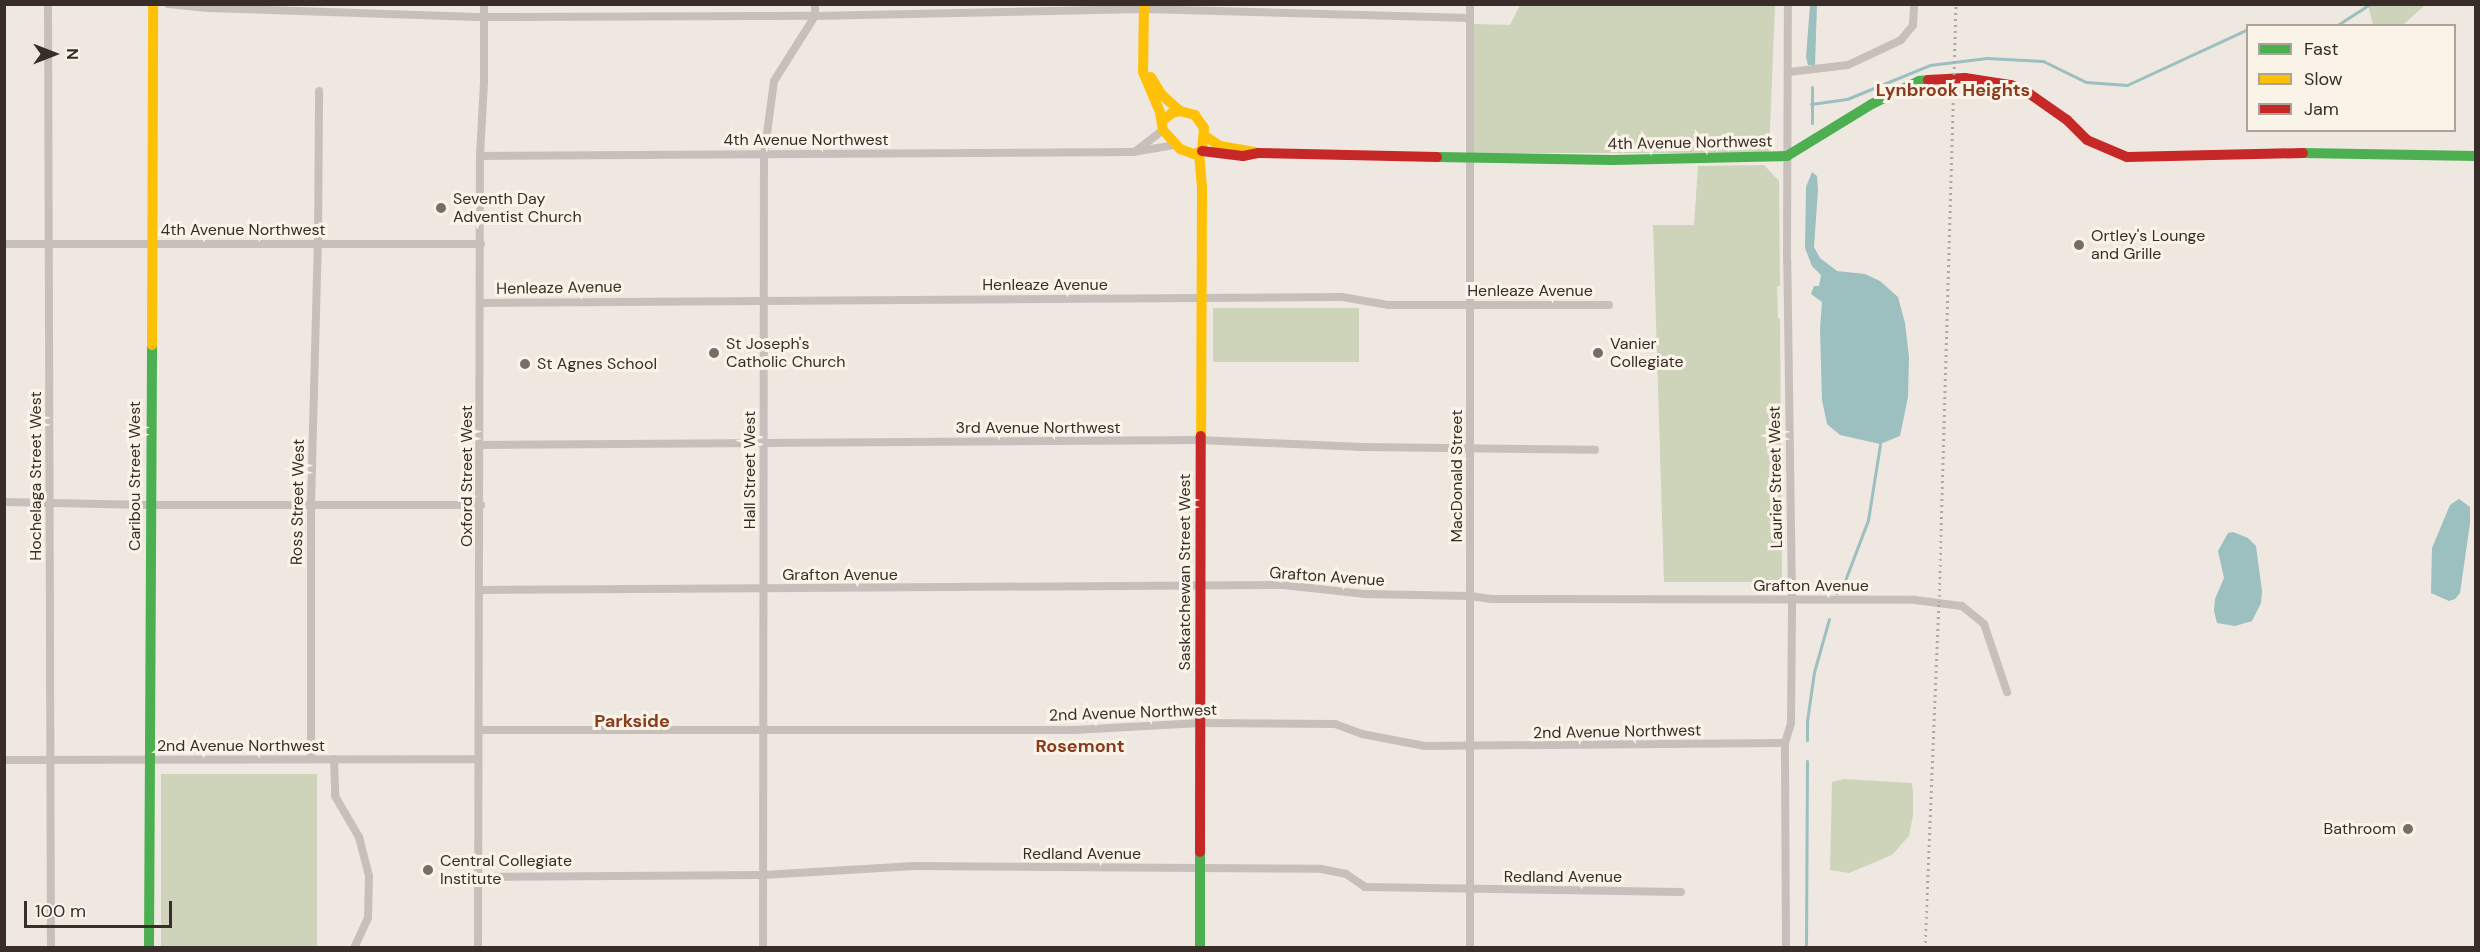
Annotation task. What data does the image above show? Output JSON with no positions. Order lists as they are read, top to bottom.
{
  "streets": {
    "street": [
      "4th Avenue Northwest",
      "Henleaze Avenue",
      "3rd Avenue Northwest",
      "Hall Street West",
      "Hochelaga Street West",
      "Caribou Street West",
      "Oxford Street West",
      "MacDonald Street",
      "Laurier Street West",
      "Ross Street West",
      "Saskatchewan Street West",
      "Grafton Avenue",
      "2nd Avenue Northwest",
      "Redland Avenue"
    ]
  },
  "crossings": [
    ["4th Avenue Northwest", "Hall Street West"],
    ["4th Avenue Northwest", "Hochelaga Street West"],
    ["4th Avenue Northwest", "Caribou Street West"],
    ["4th Avenue Northwest", "Oxford Street West"],
    ["4th Avenue Northwest", "MacDonald Street"],
    ["4th Avenue Northwest", "Laurier Street West"],
    ["4th Avenue Northwest", "Ross Street West"],
    ["4th Avenue Northwest", "Saskatchewan Street West"],
    ["Henleaze Avenue", "Hall Street West"],
    ["Henleaze Avenue", "Oxford Street West"],
    ["Henleaze Avenue", "MacDonald Street"],
    ["Henleaze Avenue", "Saskatchewan Street West"],
    ["3rd Avenue Northwest", "Hall Street West"],
    ["3rd Avenue Northwest", "Oxford Street West"],
    ["3rd Avenue Northwest", "MacDonald Street"],
    ["3rd Avenue Northwest", "Saskatchewan Street West"],
    ["Hall Street West", "Grafton Avenue"],
    ["Hall Street West", "2nd Avenue Northwest"],
    ["Hall Street West", "Redland Avenue"],
    ["Hochelaga Street West", "2nd Avenue Northwest"],
    ["Caribou Street West", "2nd Avenue Northwest"],
    ["Oxford Street West", "Grafton Avenue"],
    ["Oxford Street West", "2nd Avenue Northwest"],
    ["Oxford Street West", "Redland Avenue"],
    ["MacDonald Street", "Grafton Avenue"],
    ["MacDonald Street", "2nd Avenue Northwest"],
    ["MacDonald Street", "Redland Avenue"],
    ["Laurier Street West", "Grafton Avenue"],
    ["Laurier Street West", "2nd Avenue Northwest"],
    ["Ross Street West", "2nd Avenue Northwest"],
    ["Saskatchewan Street West", "Grafton Avenue"],
    ["Saskatchewan Street West", "2nd Avenue Northwest"],
    ["Saskatchewan Street West", "Redland Avenue"]
  ],
  "districts": ["Lynbrook Heights", "Parkside", "Rosemont"],
  "places": [
    "Seventh Day Adventist Church",
    "Ortley's Lounge and Grille",
    "St Joseph's Catholic Church",
    "Vanier Collegiate",
    "St Agnes School",
    "Bathroom",
    "Central Collegiate Institute"
  ],
  "legend": ["Fast", "Slow", "Jam"],
  "scale_bar": "100 m",
  "north": "right"
}
